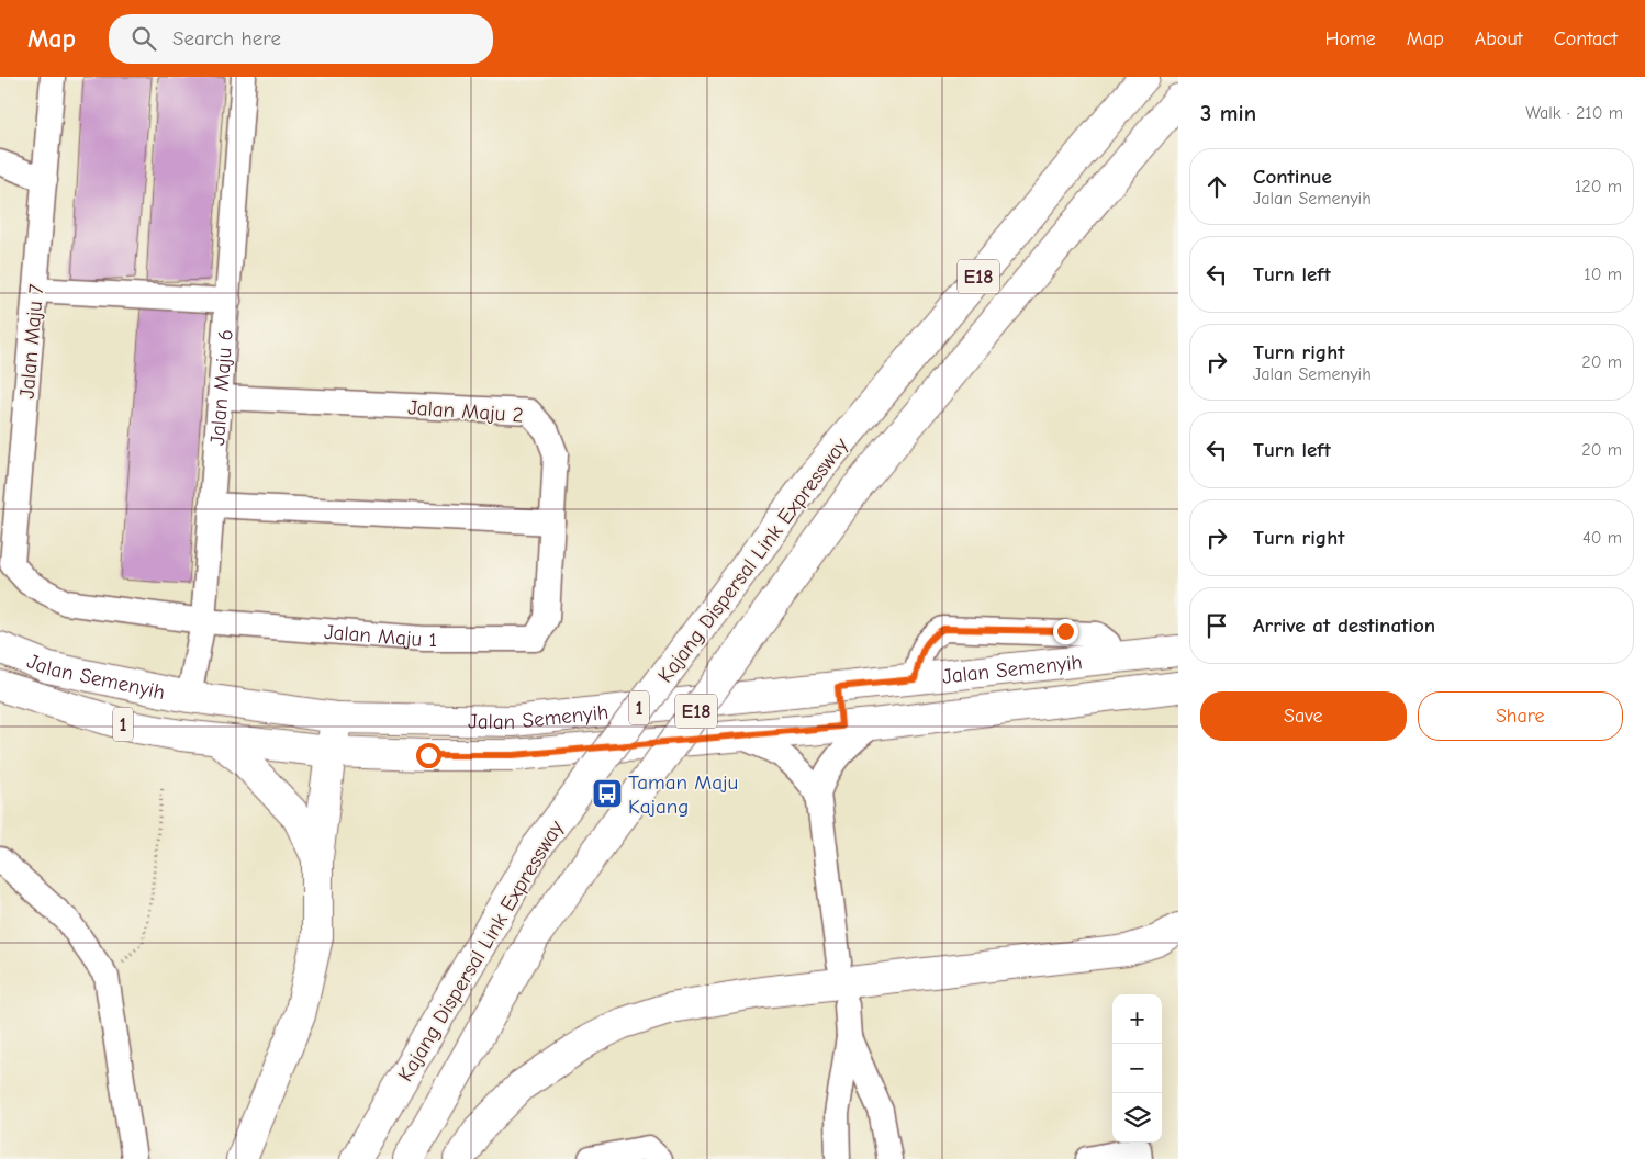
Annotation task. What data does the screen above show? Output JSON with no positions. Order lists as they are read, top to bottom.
{
  "streets": {
    "main road": [
      "E18",
      "Kajang Dispersal Link Expressway",
      "Jalan Semenyih",
      "1"
    ],
    "street": [
      "Jalan Maju 7",
      "Jalan Maju 6",
      "Jalan Maju 2",
      "Jalan Maju 1"
    ]
  },
  "crossings": [
    ["Jalan Maju 7", "Jalan Maju 6"],
    ["Jalan Maju 7", "Jalan Maju 1"],
    ["Jalan Maju 6", "Jalan Maju 2"],
    ["Jalan Maju 6", "Jalan Maju 1"],
    ["Jalan Maju 6", "Jalan Semenyih"],
    ["Jalan Maju 2", "Jalan Maju 1"]
  ],
  "places": {
    "bus stop": ["Taman Maju Kajang"]
  },
  "page": {
    "header": "Map",
    "search": "Search here",
    "nav": [
      "Home",
      "Map",
      "About",
      "Contact"
    ],
    "heading": ["3 min", "Walk · 210 m"],
    "list": [
      ["Continue", "Jalan Semenyih", "120 m"],
      ["Turn left", "10 m"],
      ["Turn right", "Jalan Semenyih", "20 m"],
      ["Turn left", "20 m"],
      ["Turn right", "40 m"],
      "Arrive at destination"
    ],
    "buttons": ["Save", "Share"],
    "map_buttons": ["+", "−"]
  }
}
